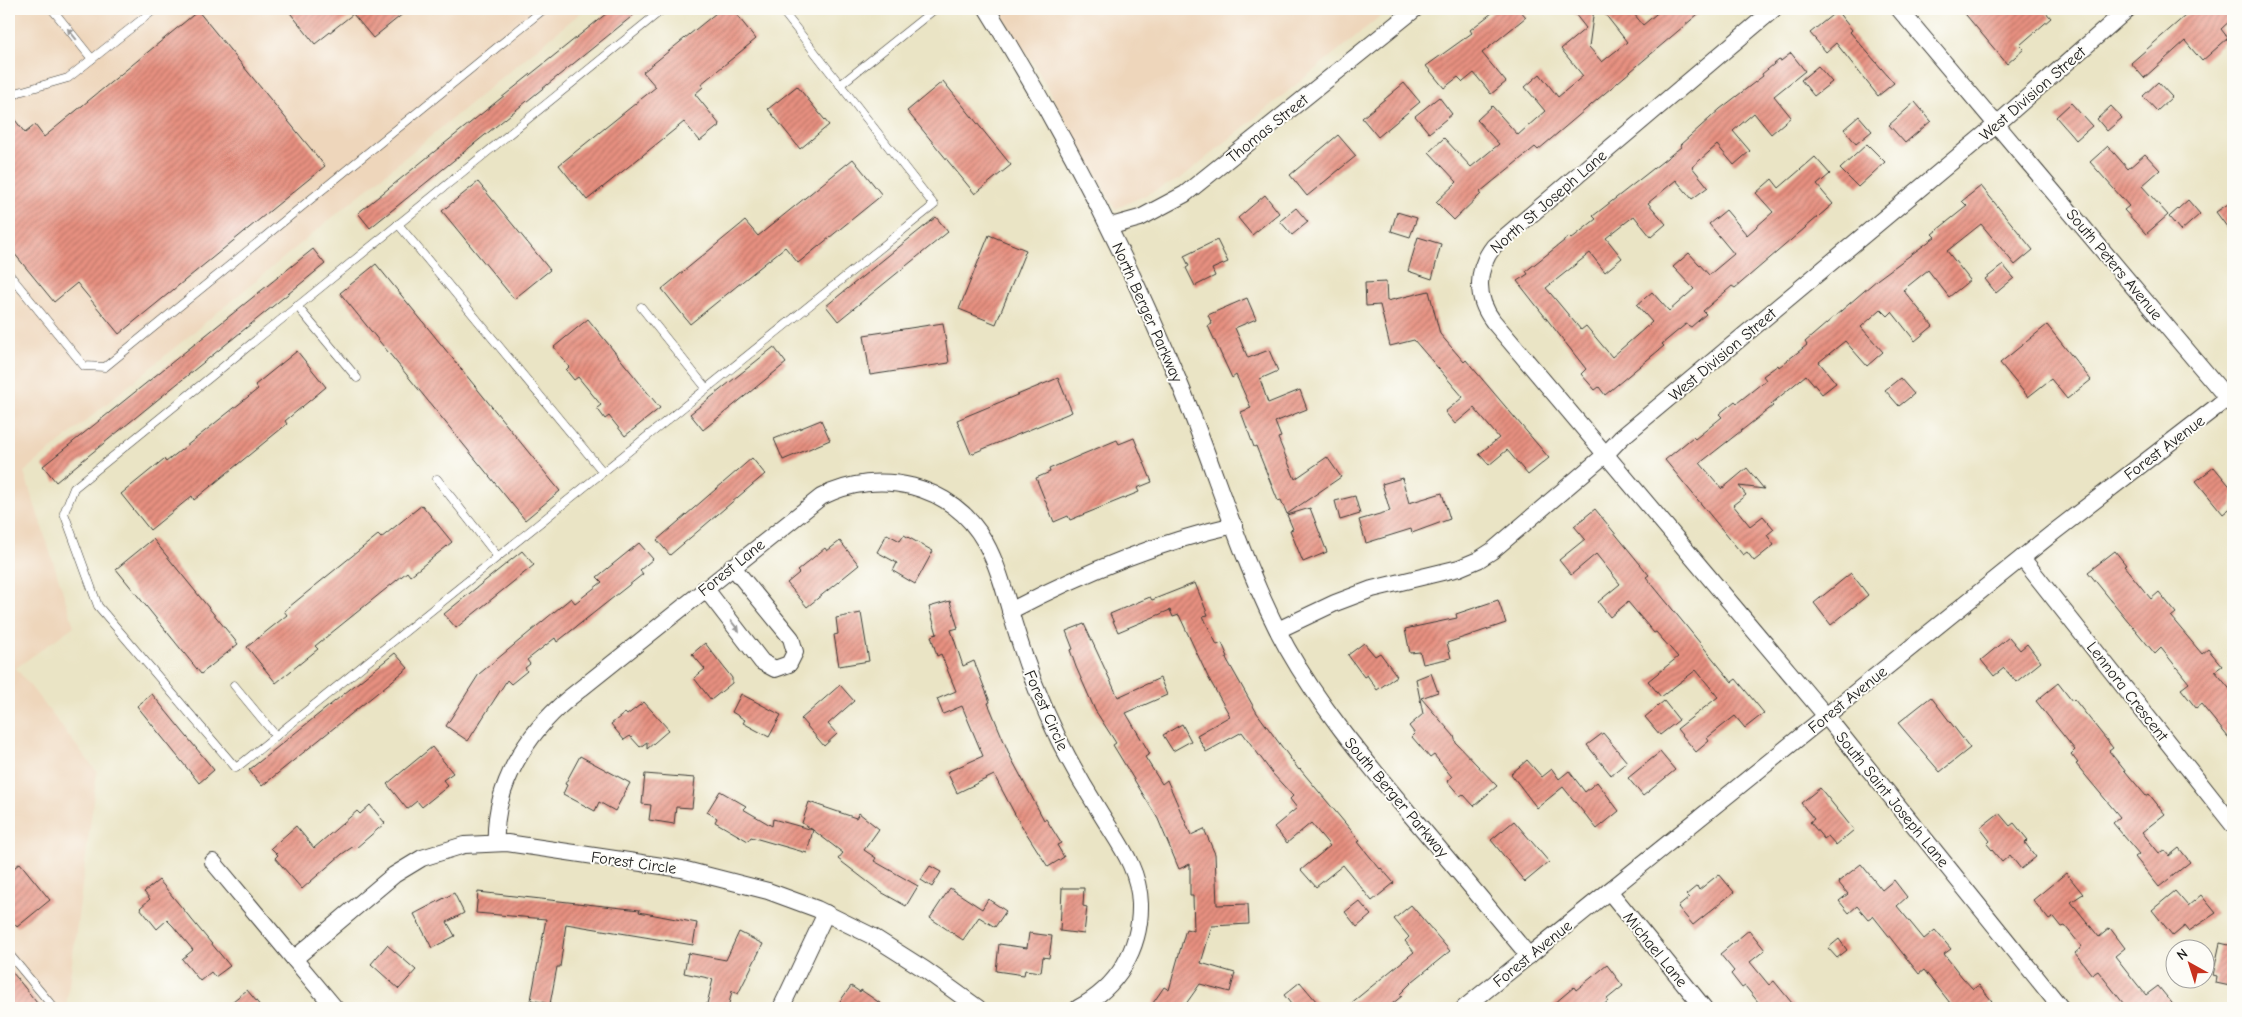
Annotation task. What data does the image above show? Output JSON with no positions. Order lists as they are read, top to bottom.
{
  "streets": {
    "street": [
      "West Division Street",
      "Thomas Street",
      "North St Joseph Lane",
      "South Peters Avenue",
      "North Berger Parkway",
      "Forest Avenue",
      "Forest Lane",
      "Lennora Crescent",
      "Forest Circle",
      "South Berger Parkway",
      "South Saint Joseph Lane",
      "Michael Lane"
    ]
  },
  "crossings": [
    ["West Division Street", "North St Joseph Lane"],
    ["West Division Street", "South Peters Avenue"],
    ["West Division Street", "North Berger Parkway"],
    ["West Division Street", "South Berger Parkway"],
    ["West Division Street", "South Saint Joseph Lane"],
    ["Thomas Street", "North Berger Parkway"],
    ["North St Joseph Lane", "South Saint Joseph Lane"],
    ["South Peters Avenue", "Forest Avenue"],
    ["North Berger Parkway", "South Berger Parkway"],
    ["Forest Avenue", "Lennora Crescent"],
    ["Forest Avenue", "South Berger Parkway"],
    ["Forest Avenue", "South Saint Joseph Lane"],
    ["Forest Avenue", "Michael Lane"],
    ["Forest Lane", "Forest Circle"]
  ],
  "north": "top left"
}
